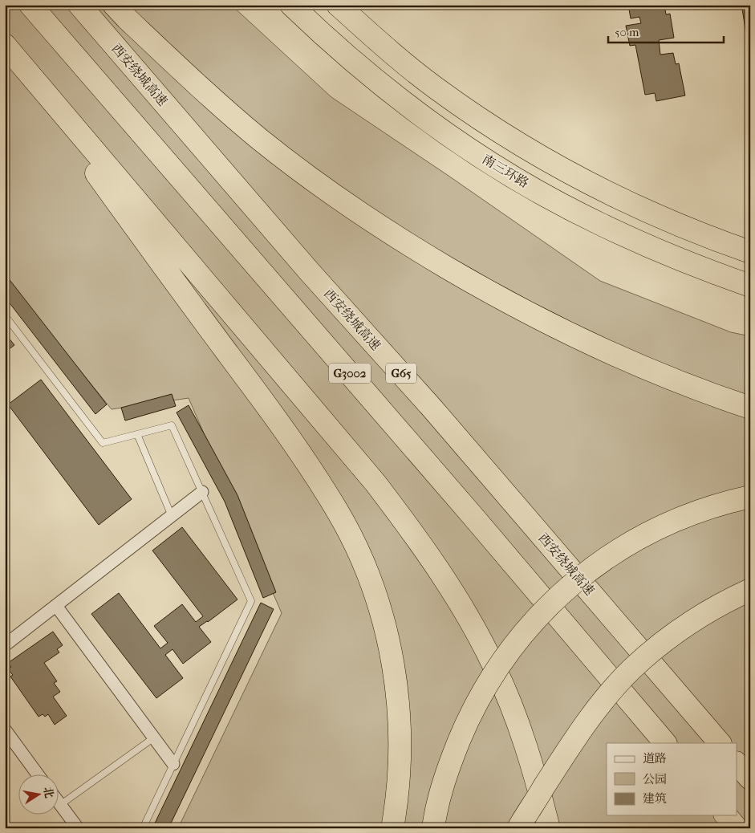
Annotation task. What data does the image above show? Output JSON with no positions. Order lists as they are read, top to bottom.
{
  "streets": {
    "highway": [
      "西安绕城高速",
      "南三环路",
      "G3002",
      "G65"
    ]
  },
  "legend": ["道路", "公园", "建筑"],
  "scale_bar": "50 m",
  "north": "right"
}
